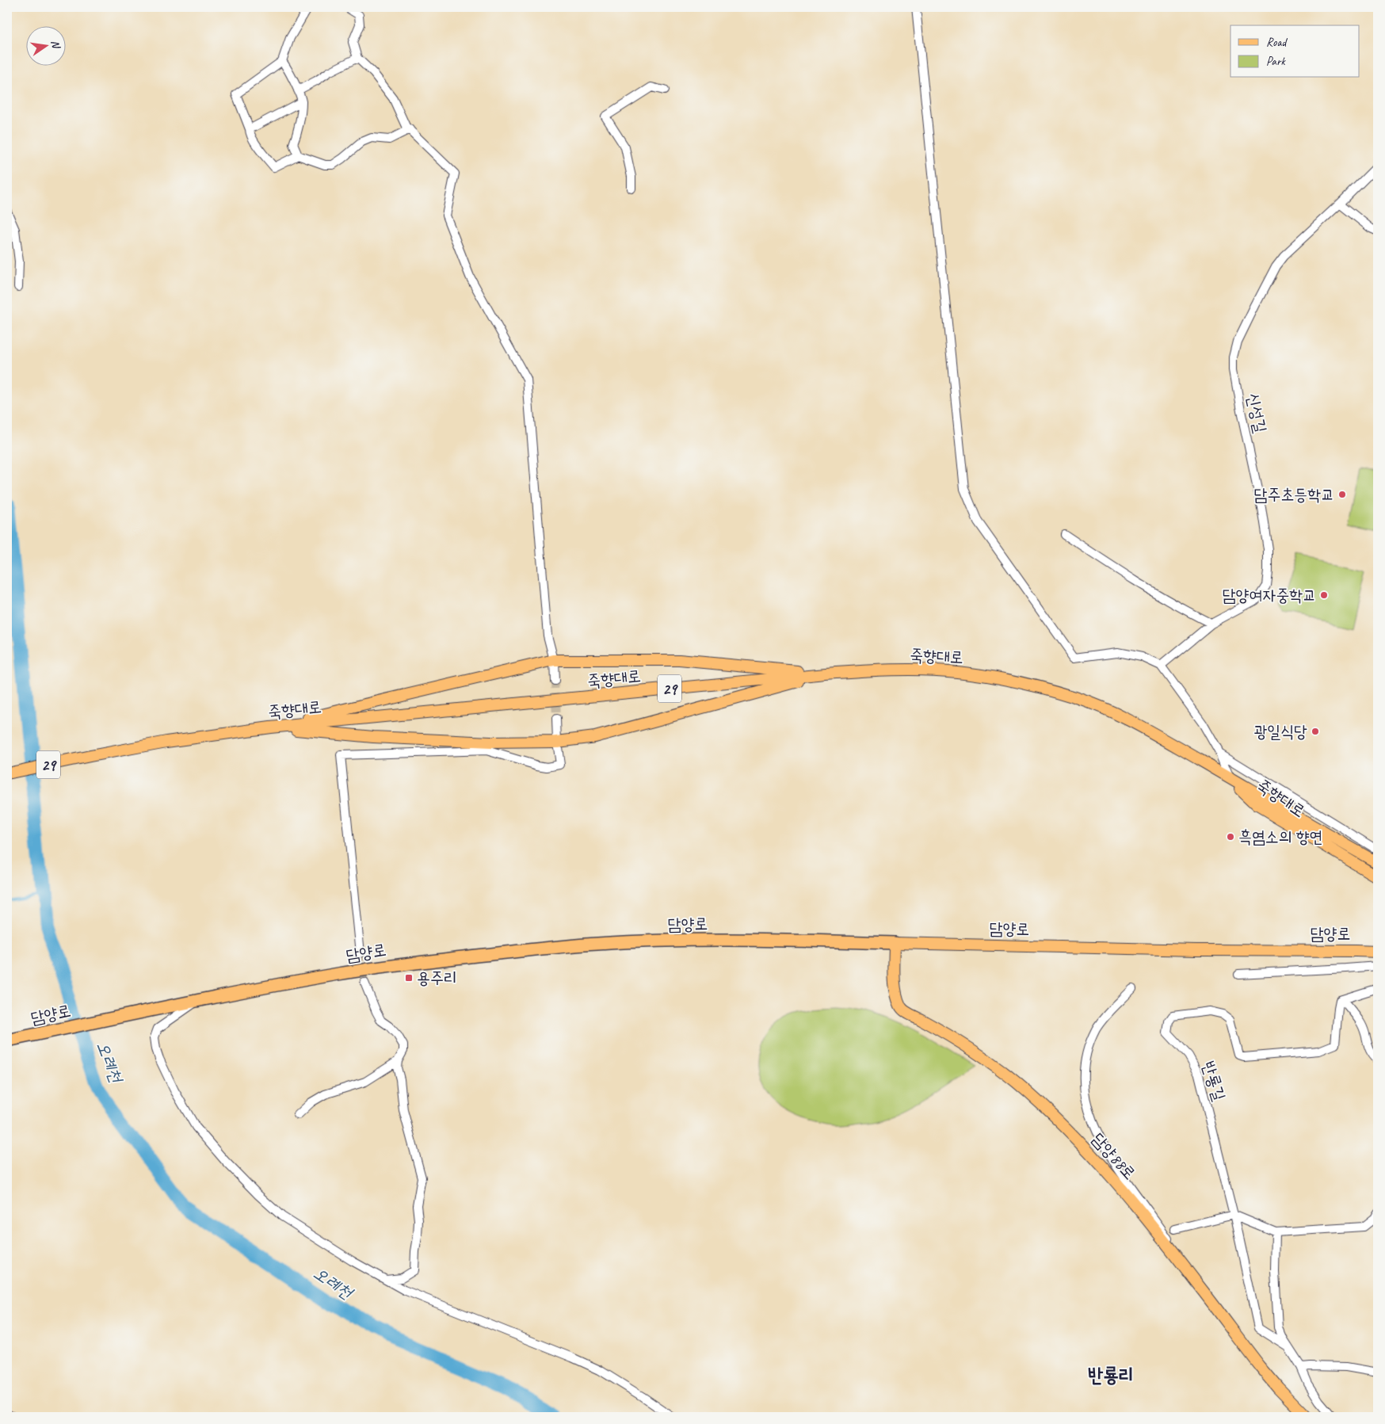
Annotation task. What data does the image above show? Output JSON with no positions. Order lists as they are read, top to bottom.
{
  "streets": {
    "highway": ["담양로"],
    "main road": ["죽향대로", "29", "담양88로"],
    "street": ["신성길", "반룡길"]
  },
  "crossings": [
    ["담양로", "담양88로"]
  ],
  "districts": ["반룡리"],
  "water": ["오례천"],
  "places": {
    "other": [
      "담주초등학교",
      "담양여자중학교",
      "광일식당",
      "흑염소의 향연"
    ],
    "transit": ["용주리"]
  },
  "legend": ["Road", "Park"],
  "north": "right"
}
